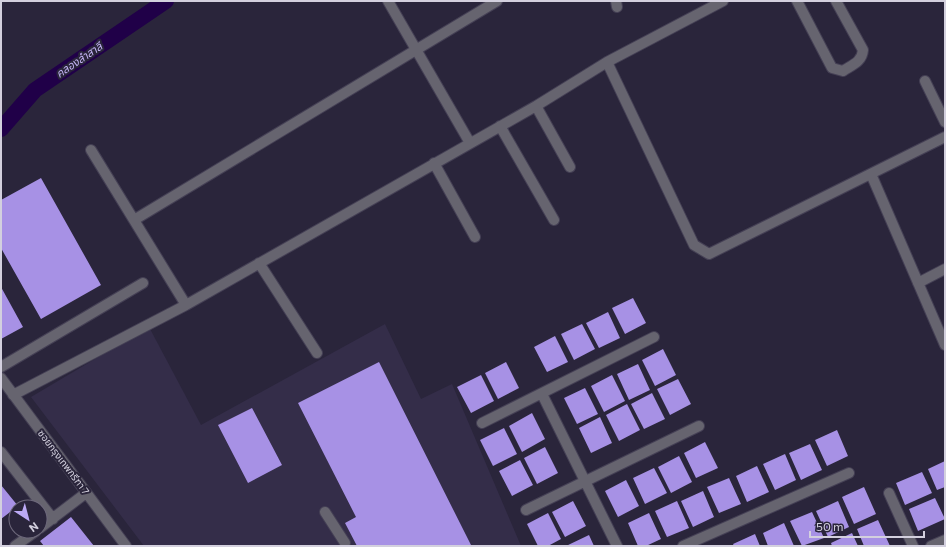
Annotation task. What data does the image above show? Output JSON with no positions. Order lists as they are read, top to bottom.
{
  "streets": {
    "street": ["ซอยกรุงเทพกรีฑา 7"]
  },
  "water": ["คลองลำสาลี"],
  "scale_bar": "50 m",
  "north": "bottom right"
}
